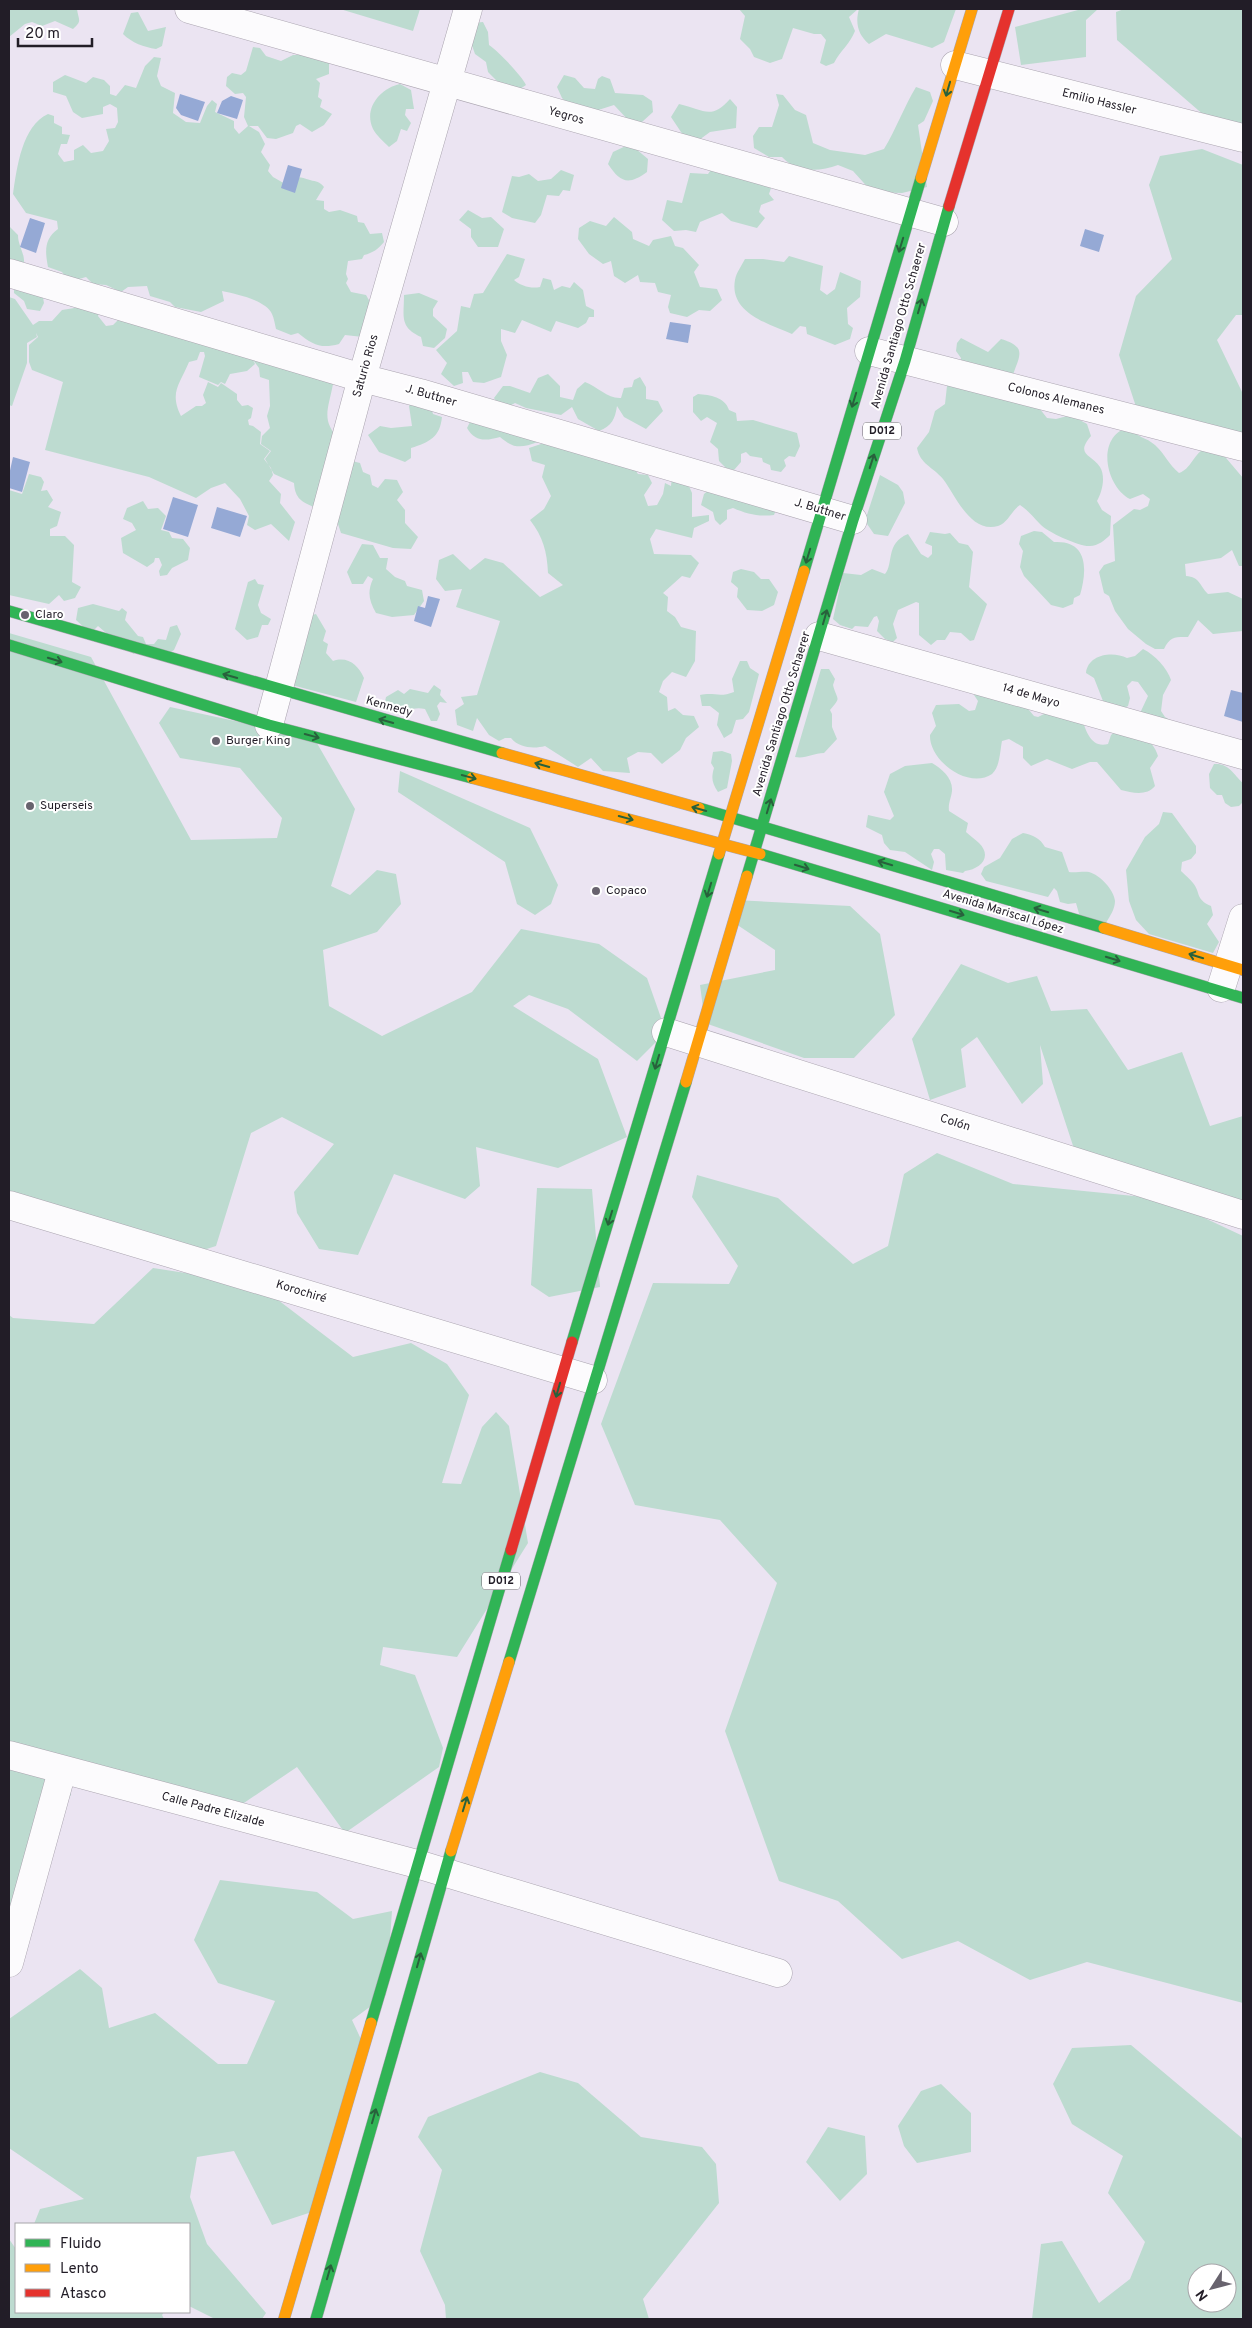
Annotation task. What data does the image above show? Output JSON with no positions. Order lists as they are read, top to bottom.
{
  "streets": {
    "main road": [
      "Avenida Santiago Otto Schaerer",
      "D012",
      "Kennedy",
      "Avenida Mariscal López"
    ],
    "street": [
      "Emilio Hassler",
      "Yegros",
      "Saturio Rios",
      "J. Buttner",
      "Colonos Alemanes",
      "14 de Mayo",
      "Colón",
      "Korochiré",
      "Calle Padre Elizalde"
    ]
  },
  "crossings": [
    ["Emilio Hassler", "Avenida Santiago Otto Schaerer"],
    ["Yegros", "Avenida Santiago Otto Schaerer"],
    ["Yegros", "Saturio Rios"],
    ["Avenida Santiago Otto Schaerer", "J. Buttner"],
    ["Avenida Santiago Otto Schaerer", "Colonos Alemanes"],
    ["Avenida Santiago Otto Schaerer", "D012"],
    ["Avenida Santiago Otto Schaerer", "14 de Mayo"],
    ["Avenida Santiago Otto Schaerer", "Kennedy"],
    ["Avenida Santiago Otto Schaerer", "Avenida Mariscal López"],
    ["Saturio Rios", "J. Buttner"],
    ["Saturio Rios", "Kennedy"],
    ["D012", "Avenida Mariscal López"],
    ["D012", "Colón"],
    ["D012", "Korochiré"],
    ["D012", "Calle Padre Elizalde"],
    ["Kennedy", "Avenida Mariscal López"]
  ],
  "places": [
    "Claro",
    "Burger King",
    "Superseis",
    "Copaco"
  ],
  "legend": ["Fluido", "Lento", "Atasco"],
  "scale_bar": "20 m",
  "north": "bottom left"
}
